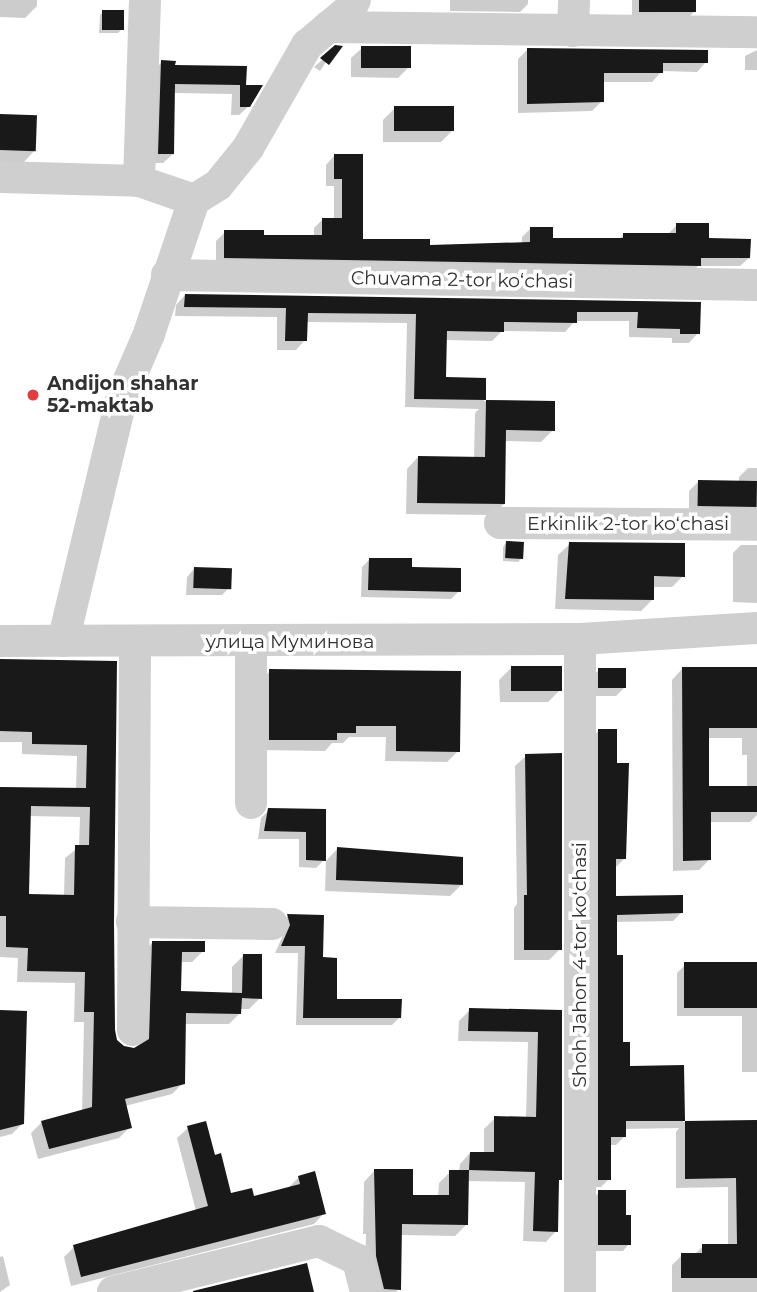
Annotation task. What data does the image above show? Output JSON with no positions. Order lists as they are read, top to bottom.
{
  "streets": {
    "street": [
      "Chuvama 2-tor koʻchasi",
      "Erkinlik 2-tor koʻchasi",
      "улица Муминова",
      "Shoh Jahon 4-tor koʻchasi"
    ]
  },
  "crossings": [
    ["улица Муминова", "Shoh Jahon 4-tor koʻchasi"]
  ],
  "places": ["Andijon shahar 52-maktab"]
}
